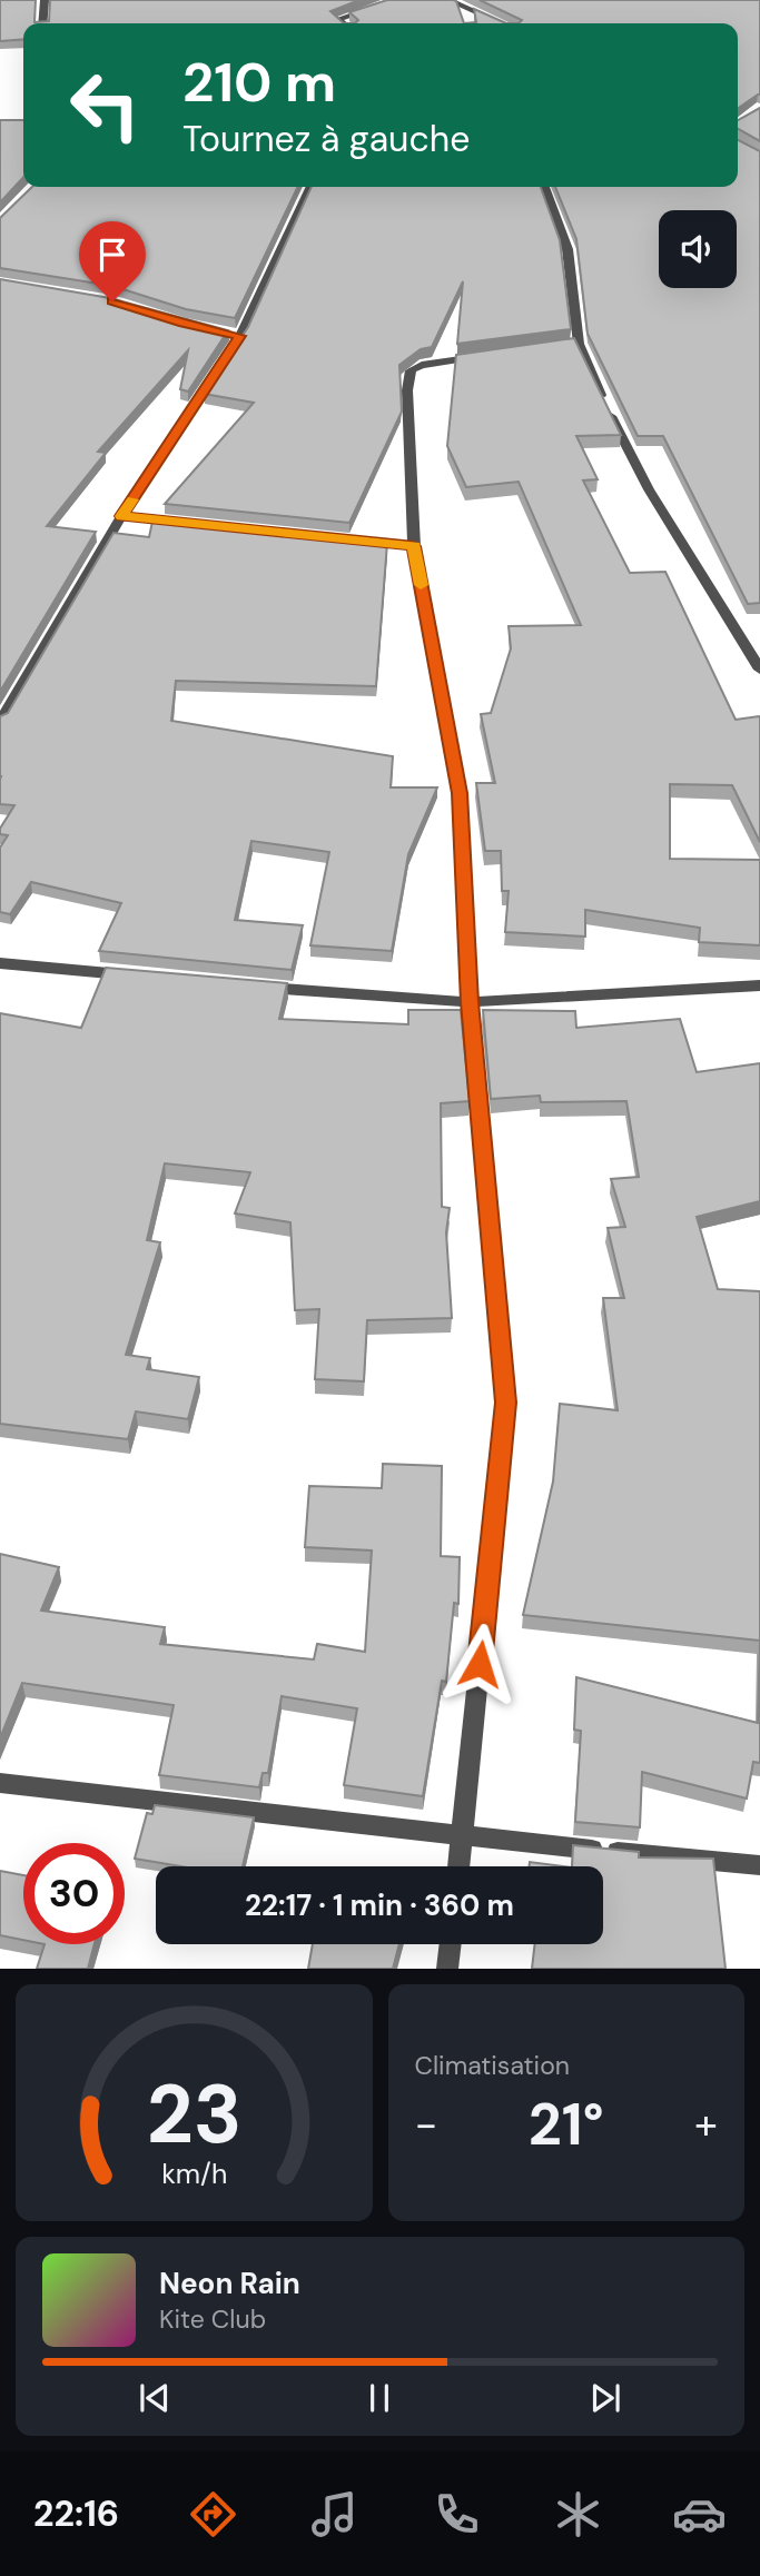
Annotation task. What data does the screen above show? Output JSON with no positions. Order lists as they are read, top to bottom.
{
  "page": {
    "turn": ["210 m", "Tournez à gauche"],
    "limit": "30",
    "trip": "22:17 · 1 min · 360 m",
    "tile": "Climatisation",
    "heat": ["−", "21°", "+"],
    "song": ["Neon Rain", "Kite Club"],
    "tabs": "22:16",
    "gauge": ["23", "km/h"]
  }
}
